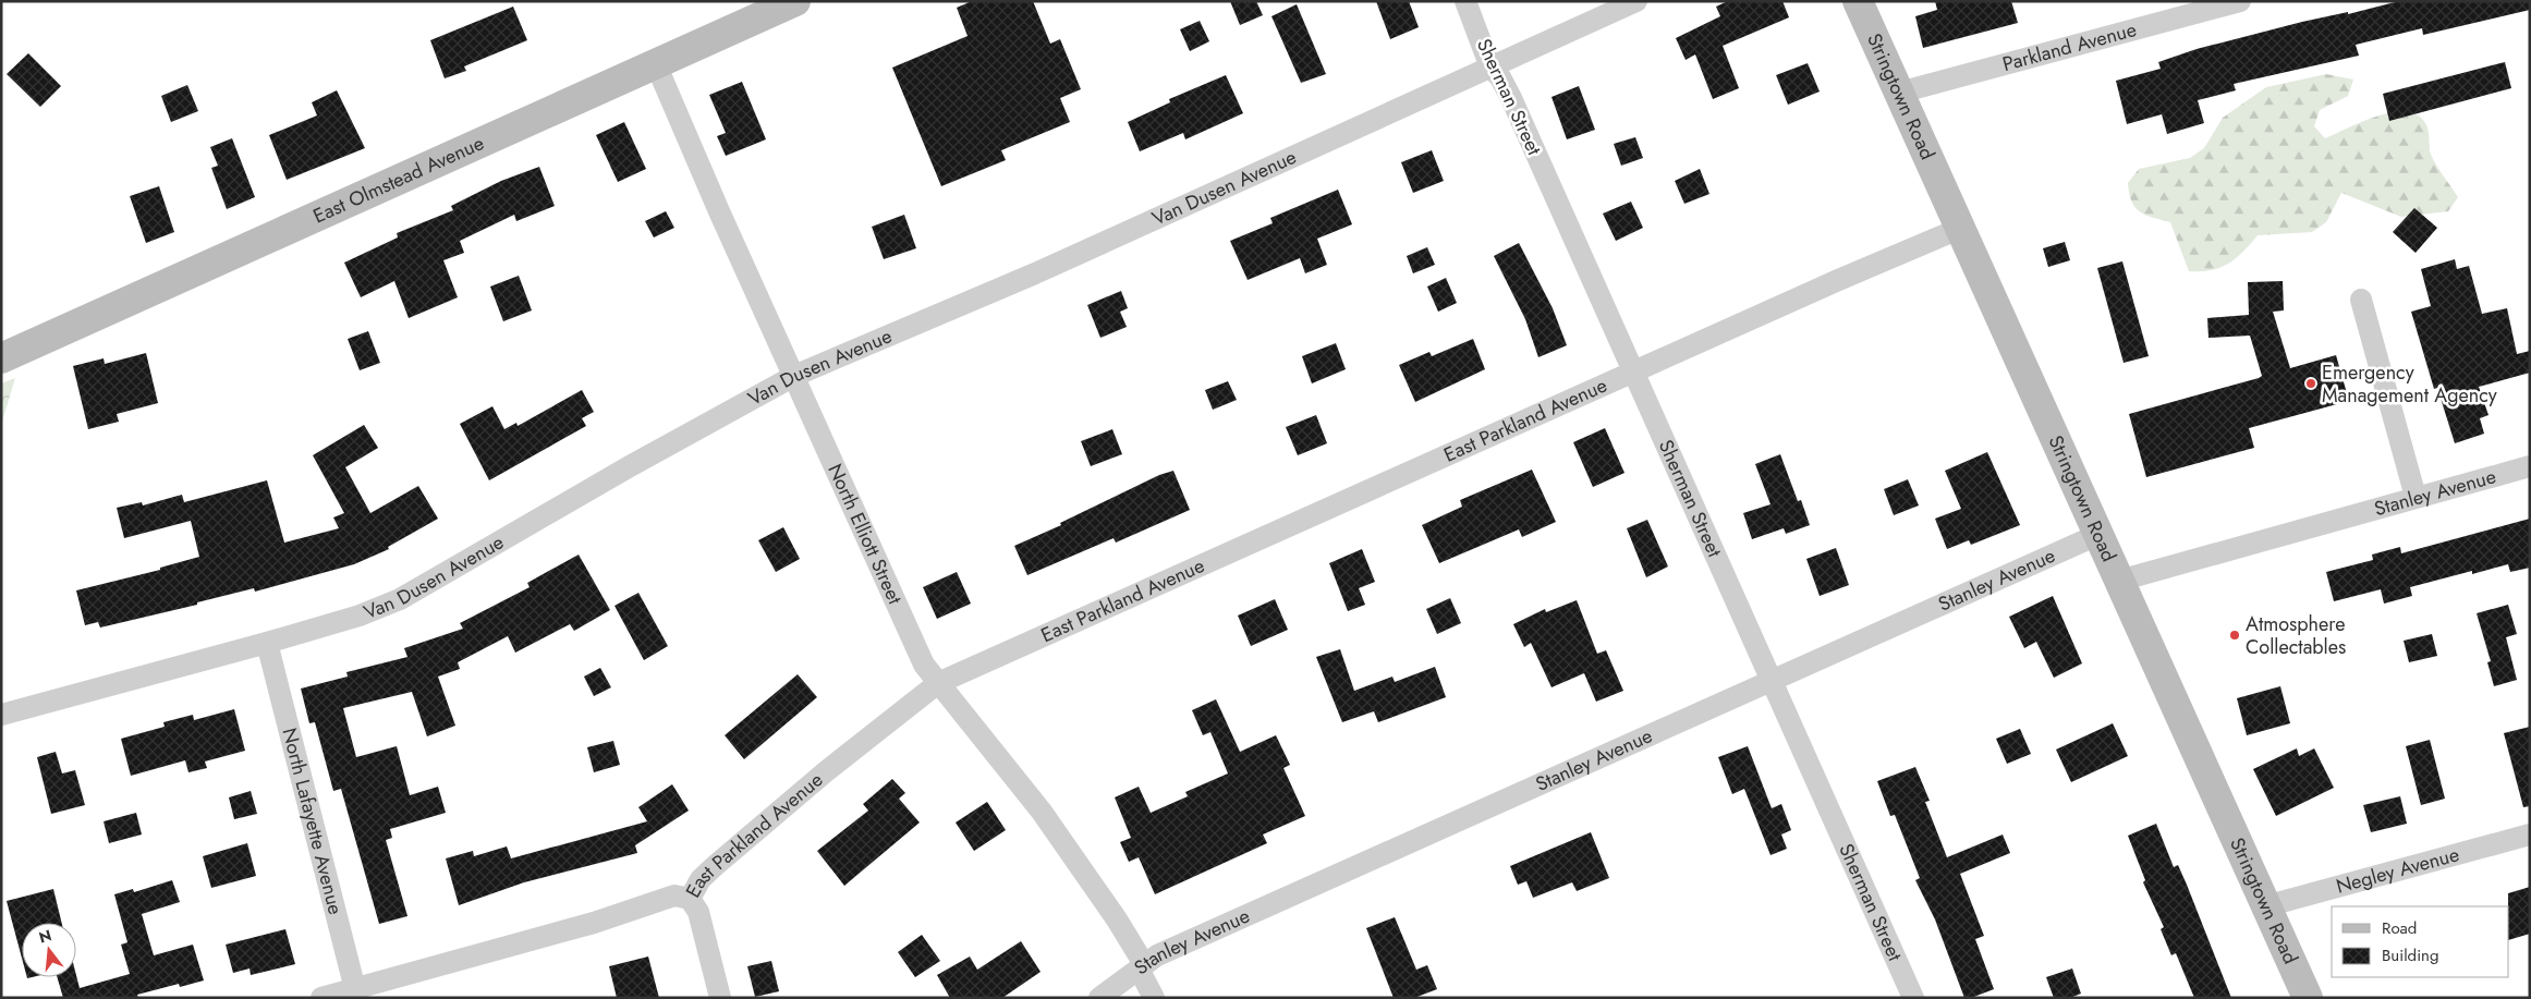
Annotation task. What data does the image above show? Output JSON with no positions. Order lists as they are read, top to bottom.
{
  "streets": {
    "main road": ["Stringtown Road", "East Olmstead Avenue"],
    "street": [
      "Parkland Avenue",
      "Sherman Street",
      "Van Dusen Avenue",
      "East Parkland Avenue",
      "Stanley Avenue",
      "North Elliott Street",
      "North Lafayette Avenue",
      "Negley Avenue"
    ]
  },
  "crossings": [
    ["Parkland Avenue", "Stringtown Road"],
    ["Sherman Street", "Van Dusen Avenue"],
    ["Sherman Street", "East Parkland Avenue"],
    ["Sherman Street", "Stanley Avenue"],
    ["Stringtown Road", "East Parkland Avenue"],
    ["Stringtown Road", "Stanley Avenue"],
    ["Stringtown Road", "Negley Avenue"],
    ["East Olmstead Avenue", "North Elliott Street"],
    ["Van Dusen Avenue", "North Elliott Street"],
    ["Van Dusen Avenue", "North Lafayette Avenue"],
    ["East Parkland Avenue", "North Elliott Street"],
    ["East Parkland Avenue", "North Lafayette Avenue"],
    ["Stanley Avenue", "North Elliott Street"]
  ],
  "places": ["Emergency Management Agency", "Atmosphere Collectables"],
  "legend": ["Road", "Building"],
  "north": "top"
}
